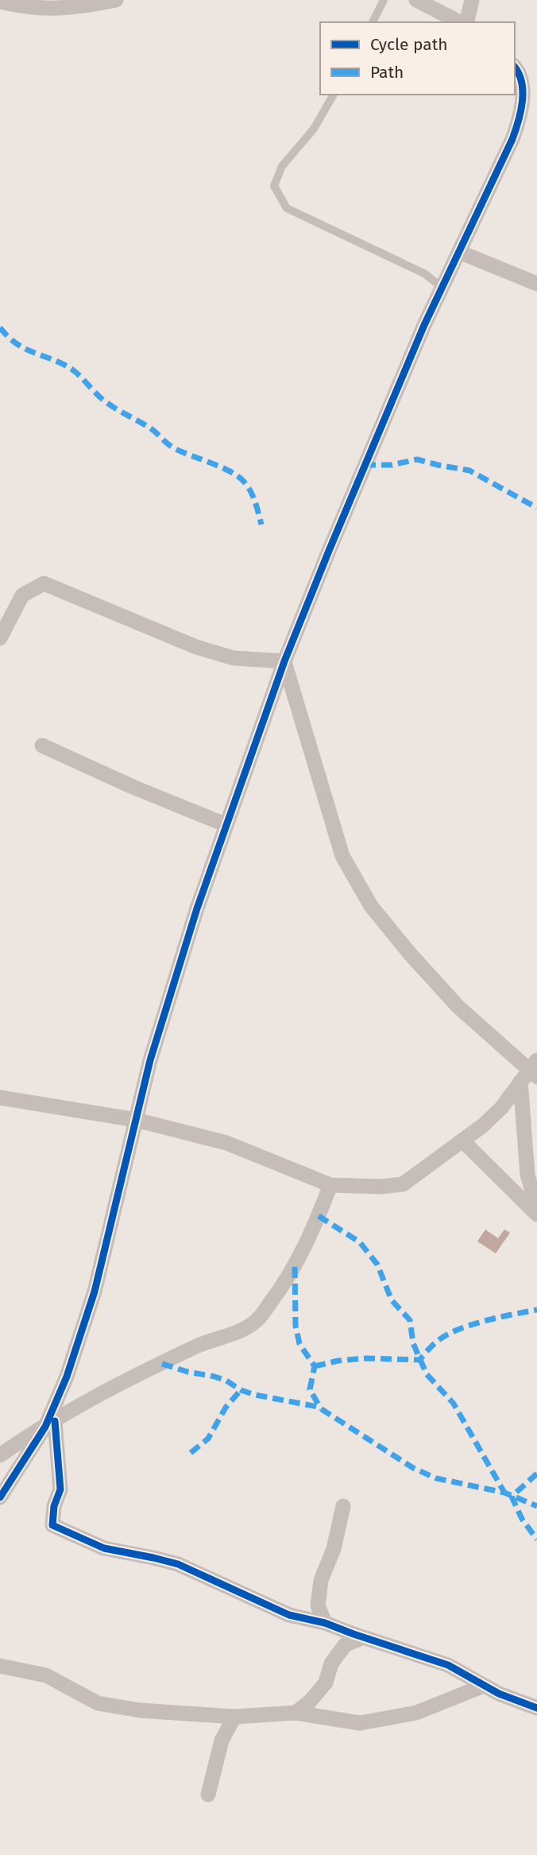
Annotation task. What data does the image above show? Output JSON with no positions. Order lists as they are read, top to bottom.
{
  "legend": ["Cycle path", "Path"]
}
